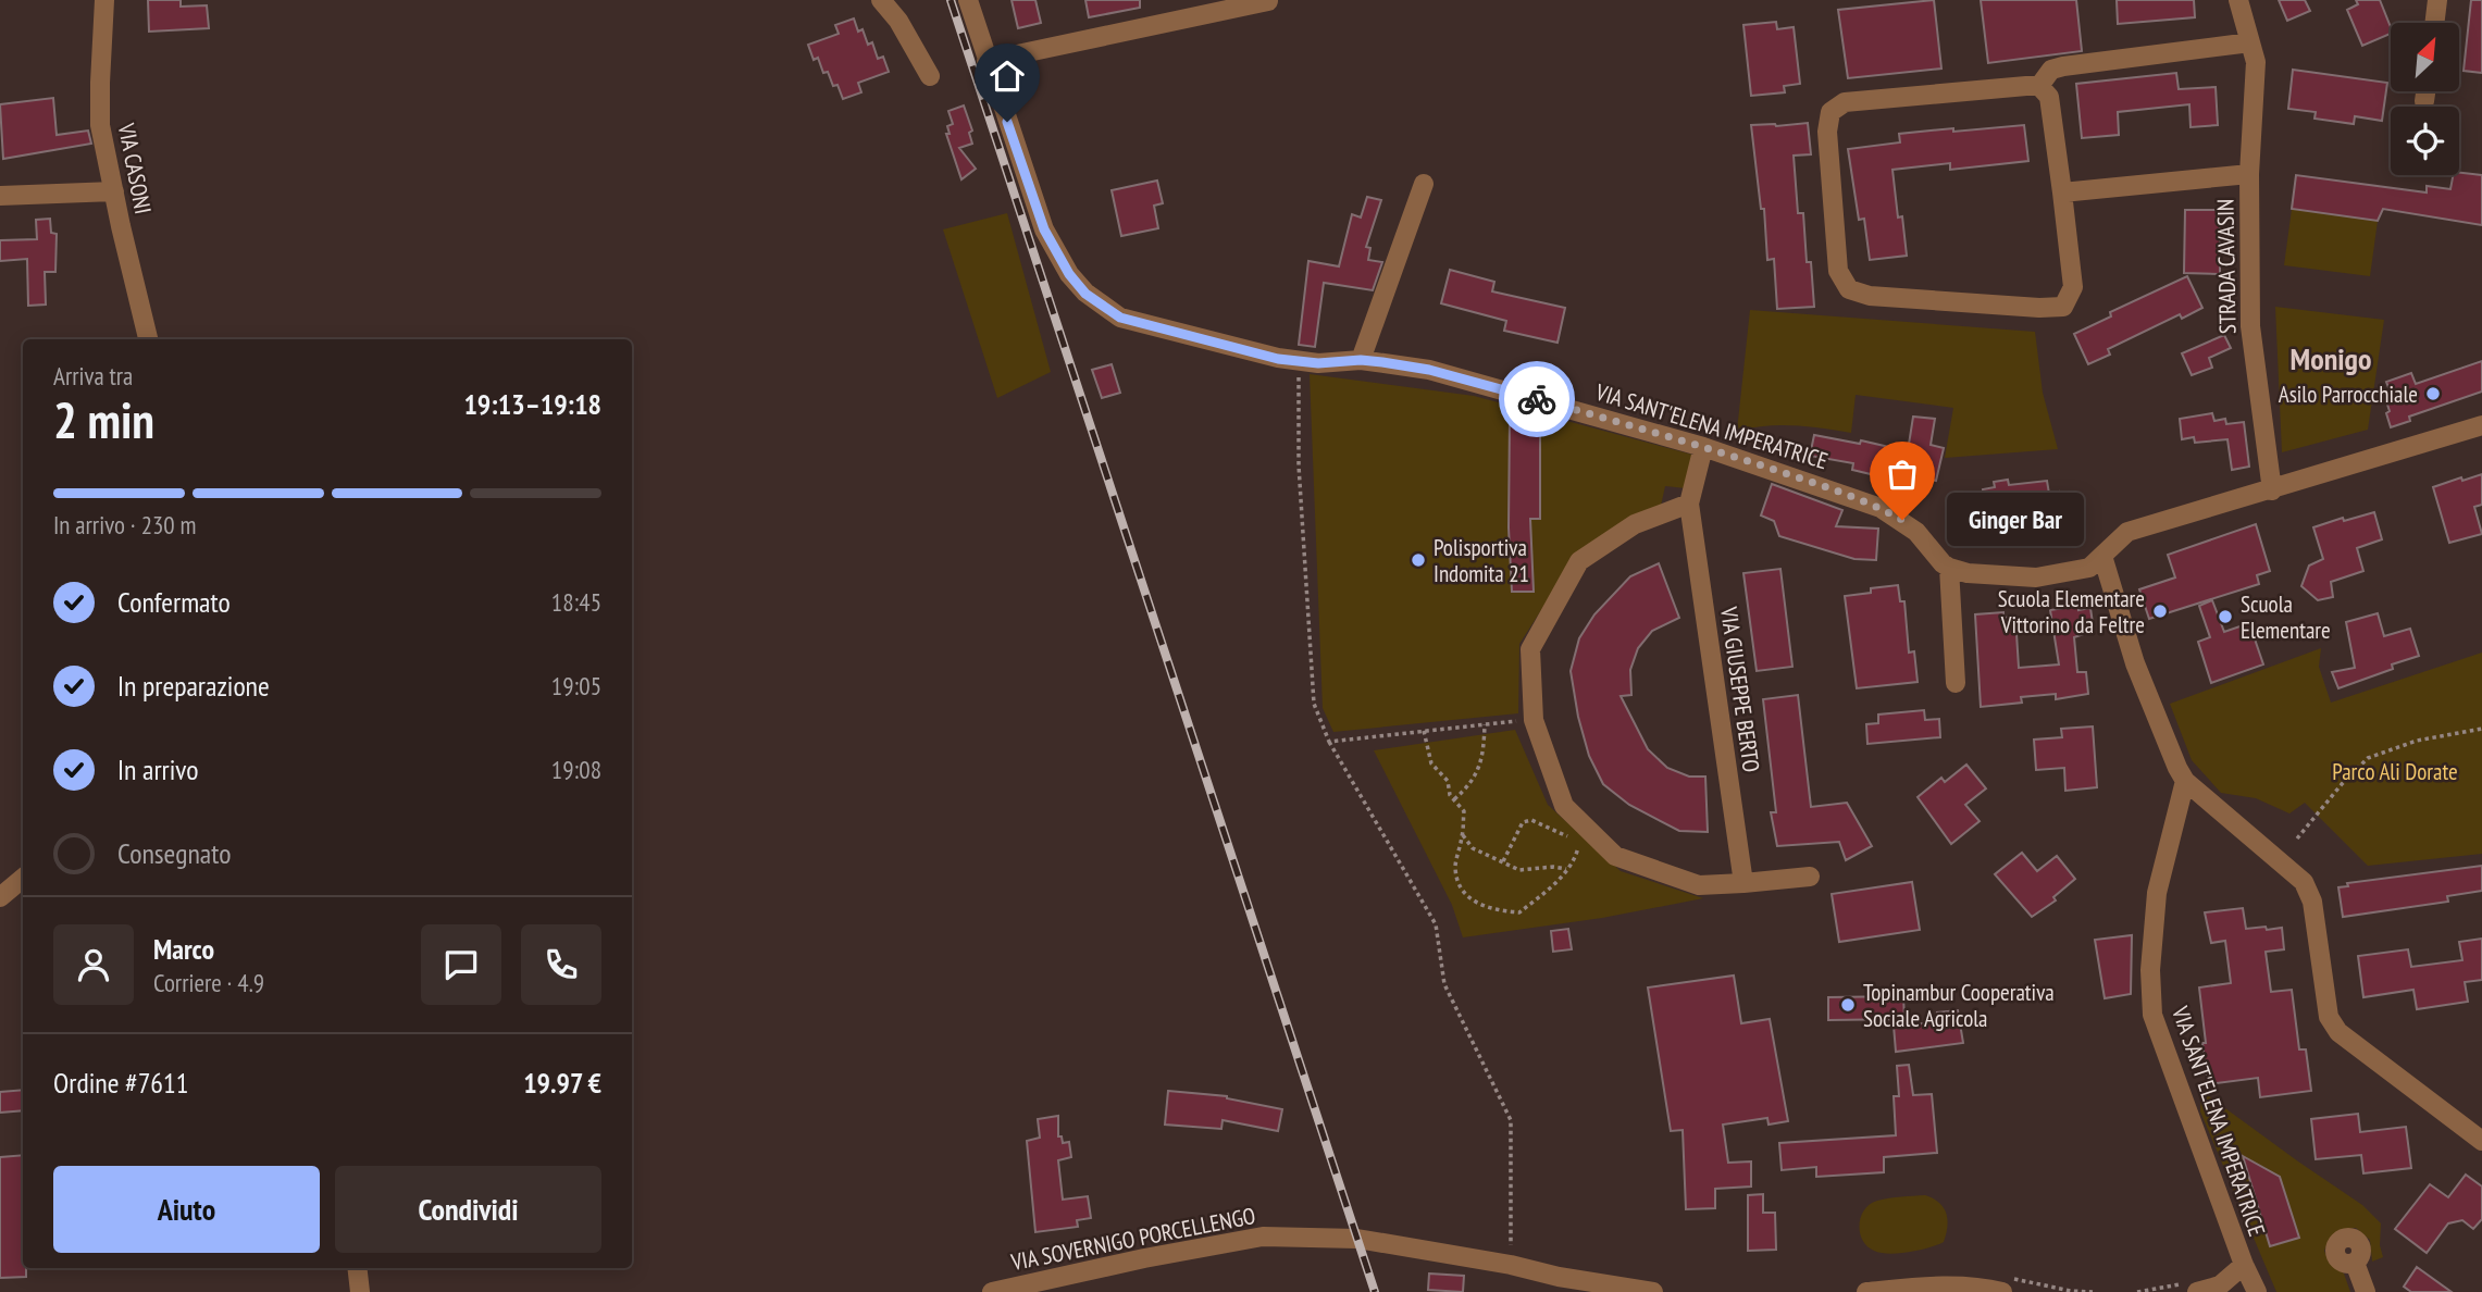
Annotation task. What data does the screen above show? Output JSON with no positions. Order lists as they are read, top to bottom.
{
  "streets": {
    "street": [
      "VIA CASONI",
      "STRADA CAVASIN",
      "VIA SANT'ELENA IMPERATRICE",
      "VIA GIUSEPPE BERTO",
      "VIA SOVERNIGO PORCELLENGO"
    ]
  },
  "crossings": [
    ["VIA SANT'ELENA IMPERATRICE", "VIA GIUSEPPE BERTO"]
  ],
  "districts": ["Monigo"],
  "parks": ["Parco Ali Dorate"],
  "places": [
    "Asilo Parrocchiale",
    "Ginger Bar",
    "Polisportiva Indomita 21",
    "Scuola Elementare Vittorino da Feltre",
    "Scuola Elementare",
    "Topinambur Cooperativa Sociale Agricola"
  ],
  "north": "top right",
  "page": {
    "heading": ["2 min", "Arriva tra", "19:13–19:18"],
    "panel": [
      "Marco",
      "Corriere · 4.9",
      "Ordine #7611",
      "19.97 €"
    ],
    "bar": "In arrivo · 230 m",
    "bubble": "Ginger Bar",
    "list": [
      ["Confermato", "18:45"],
      ["In preparazione", "19:05"],
      ["In arrivo", "19:08"],
      "Consegnato"
    ],
    "buttons": ["Aiuto", "Condividi"]
  }
}
